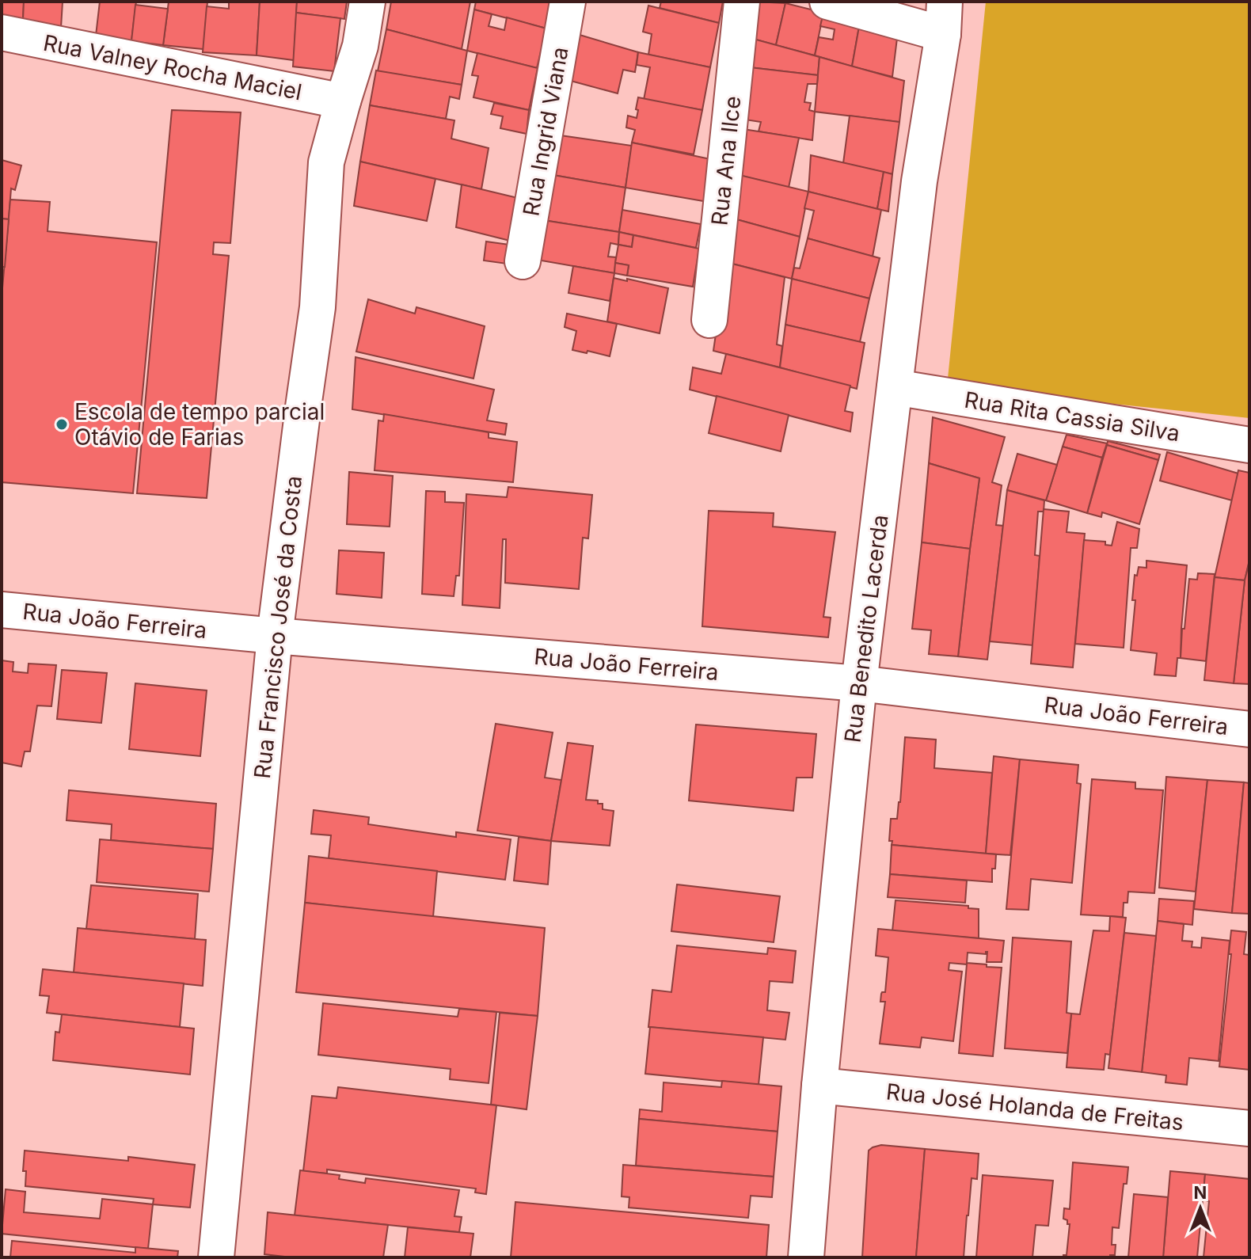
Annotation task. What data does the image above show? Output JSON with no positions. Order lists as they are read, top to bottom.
{
  "streets": {
    "street": [
      "Rua Valney Rocha Maciel",
      "Rua Ingrid Viana",
      "Rua Ana Ilce",
      "Rua Rita Cassia Silva",
      "Rua João Ferreira",
      "Rua Francisco José da Costa",
      "Rua Benedito Lacerda",
      "Rua José Holanda de Freitas"
    ]
  },
  "crossings": [
    ["Rua Valney Rocha Maciel", "Rua Francisco José da Costa"],
    ["Rua Rita Cassia Silva", "Rua Benedito Lacerda"],
    ["Rua João Ferreira", "Rua Francisco José da Costa"],
    ["Rua João Ferreira", "Rua Benedito Lacerda"],
    ["Rua Benedito Lacerda", "Rua José Holanda de Freitas"]
  ],
  "places": ["Escola de tempo parcial Otávio de Farias"],
  "north": "top"
}
